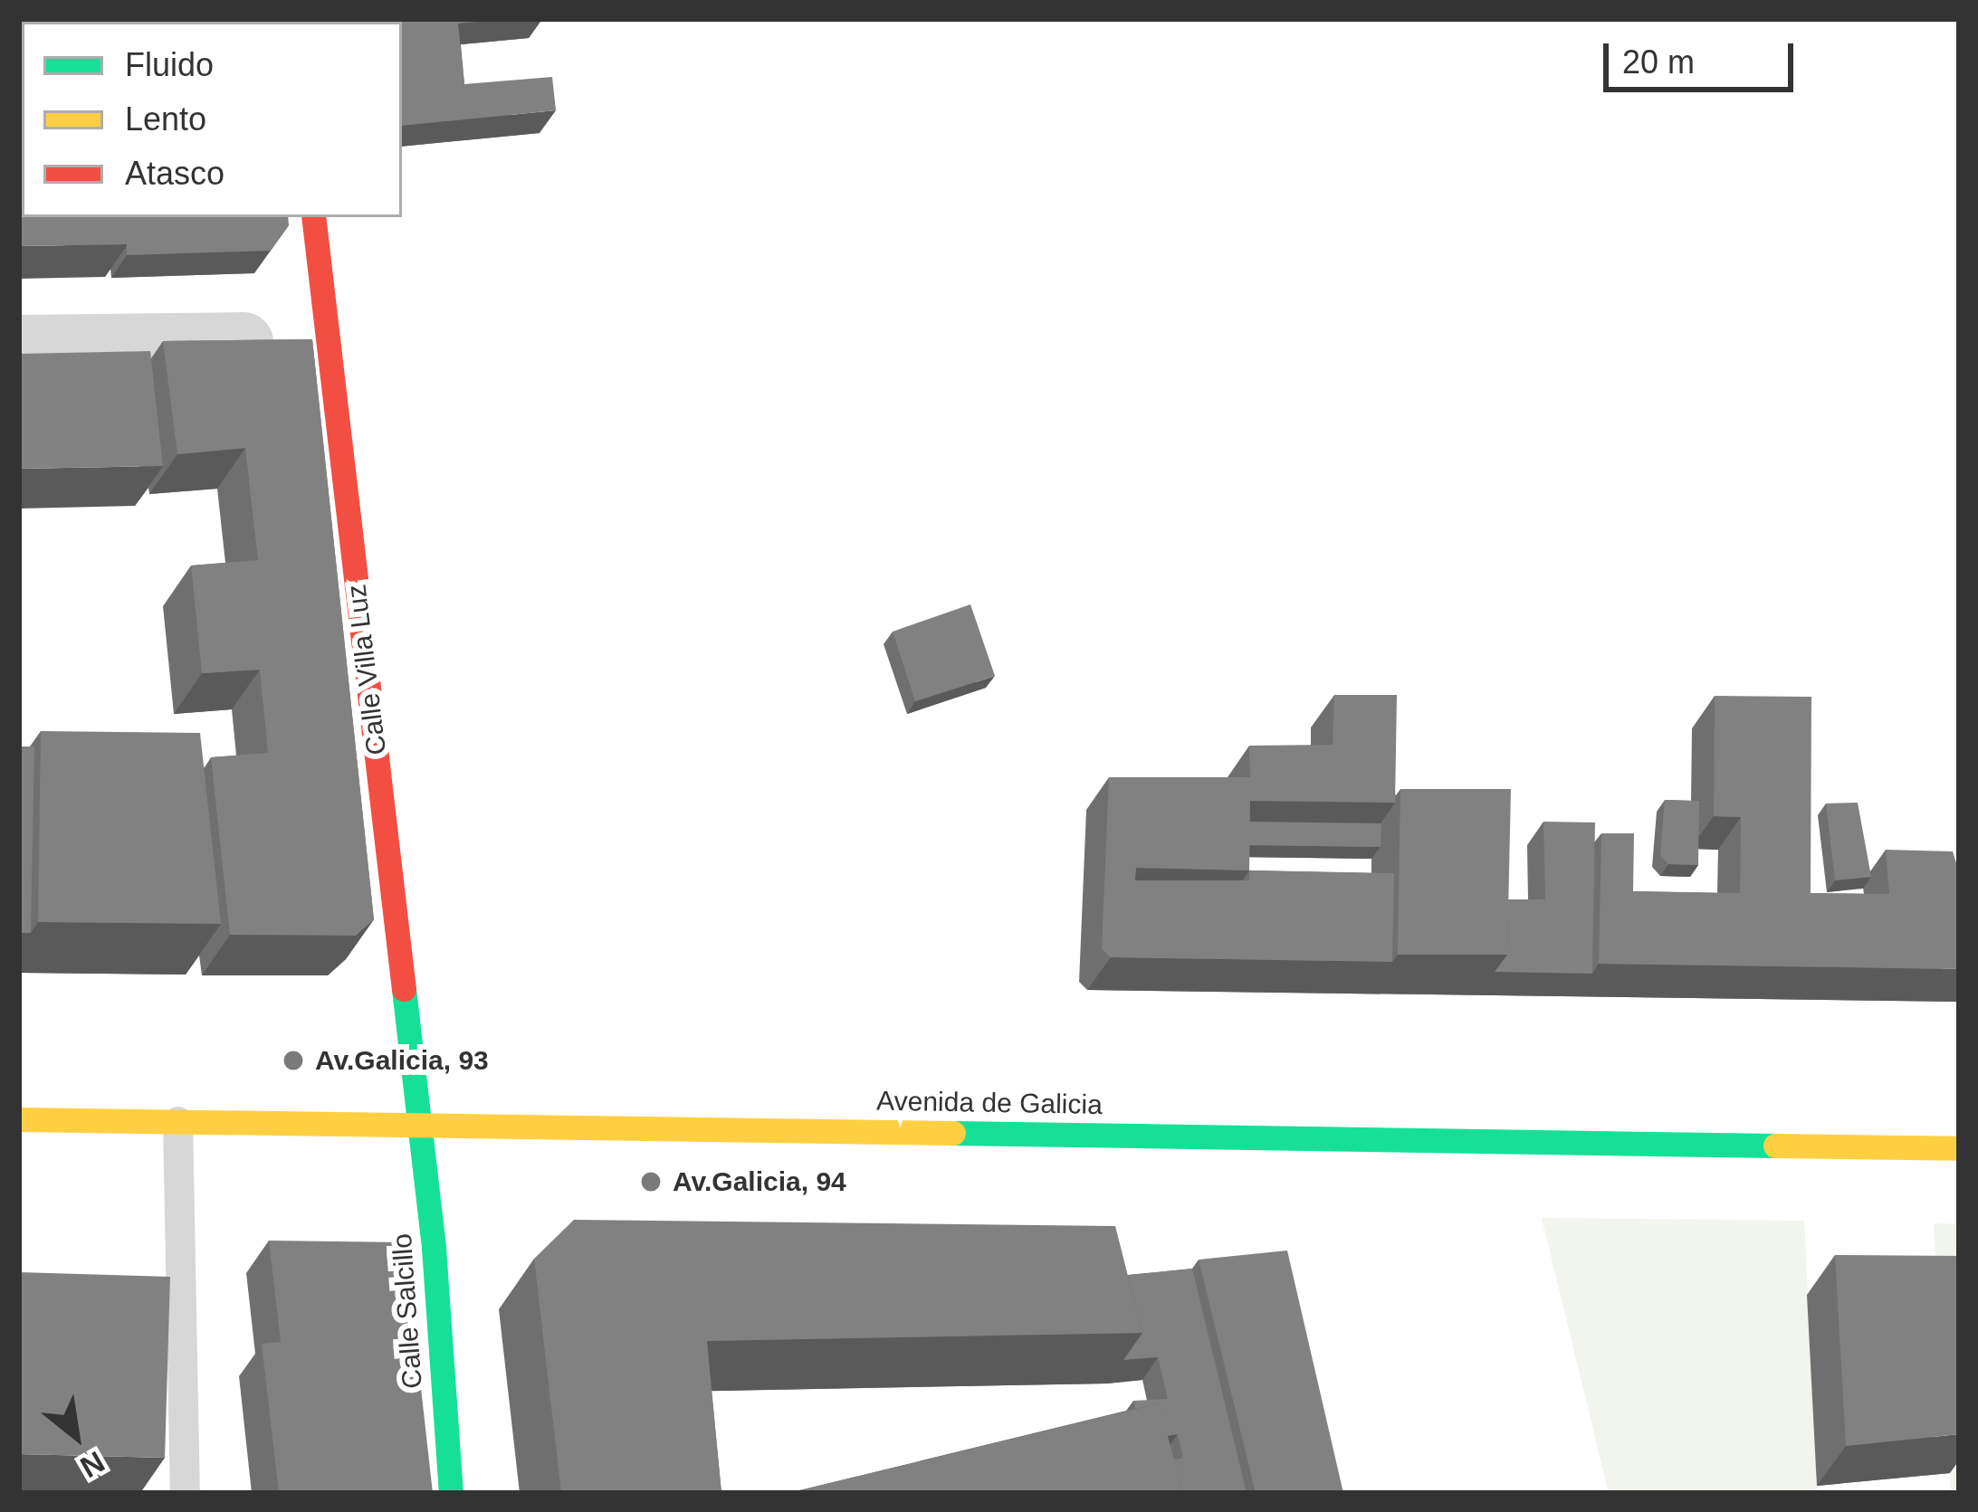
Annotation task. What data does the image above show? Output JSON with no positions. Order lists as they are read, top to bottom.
{
  "streets": {
    "main road": ["Calle Villa Luz", "Avenida de Galicia", "Calle Salcillo"]
  },
  "crossings": [
    ["Calle Villa Luz", "Avenida de Galicia"],
    ["Calle Villa Luz", "Calle Salcillo"],
    ["Avenida de Galicia", "Calle Salcillo"]
  ],
  "places": ["Av.Galicia, 93", "Av.Galicia, 94"],
  "legend": ["Fluido", "Lento", "Atasco"],
  "scale_bar": "20 m",
  "north": "bottom right"
}
